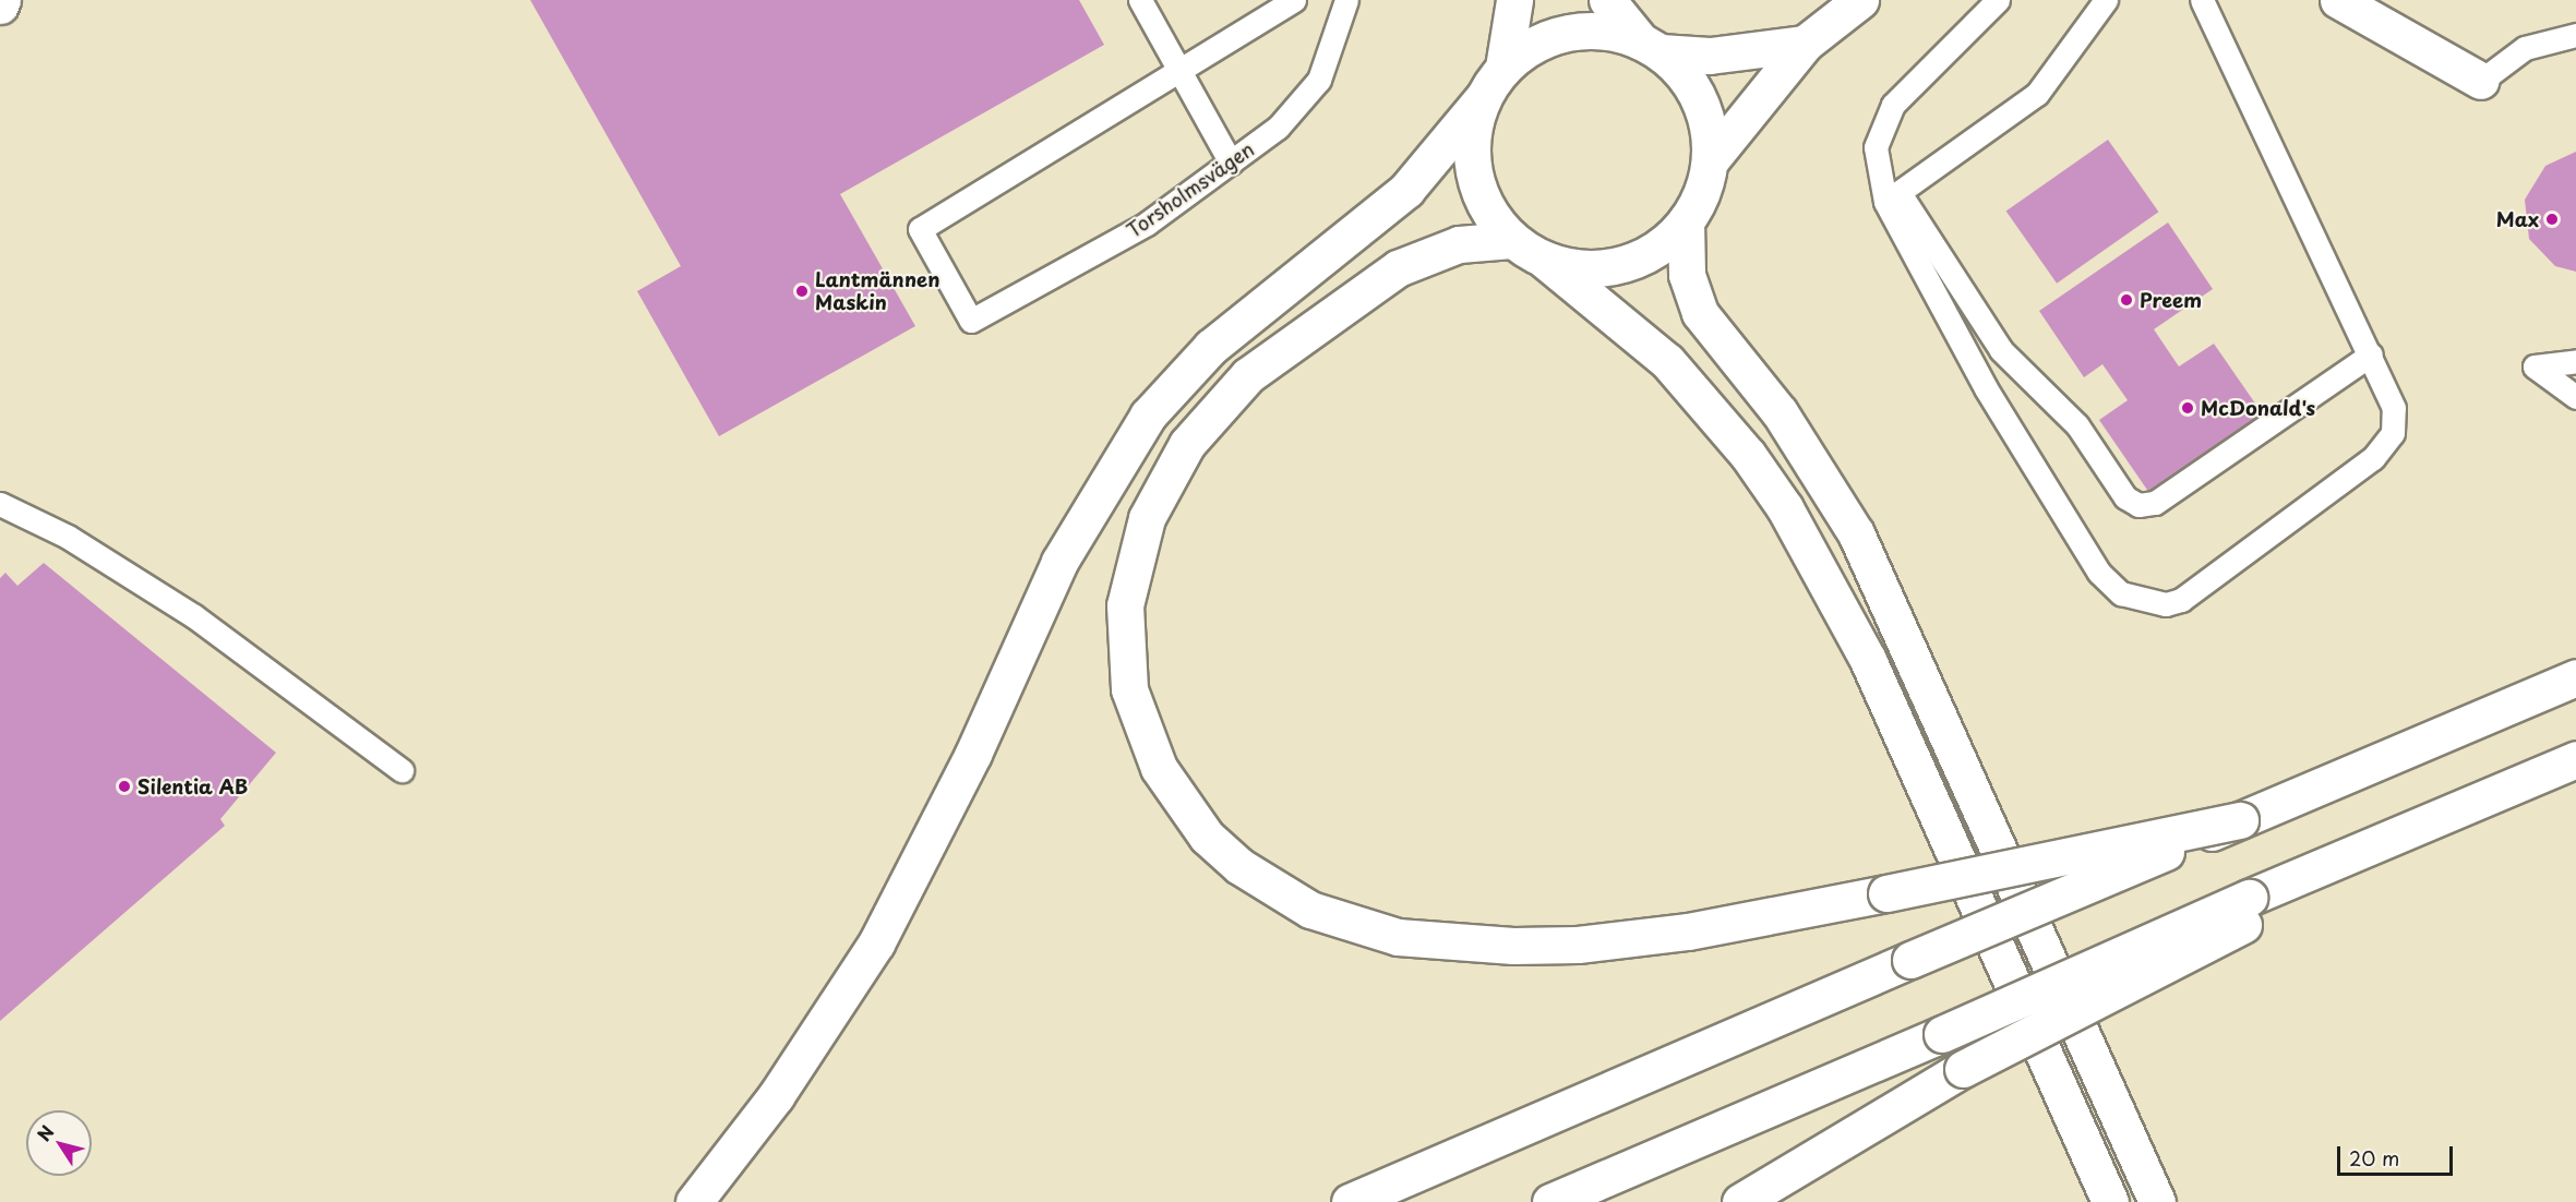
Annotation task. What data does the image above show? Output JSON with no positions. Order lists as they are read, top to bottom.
{
  "streets": {
    "lane": ["Torsholmsvägen"]
  },
  "places": [
    "Max",
    "Lantmännen Maskin",
    "Preem",
    "McDonald's",
    "Silentia AB"
  ],
  "scale_bar": "20 m",
  "north": "top left"
}
